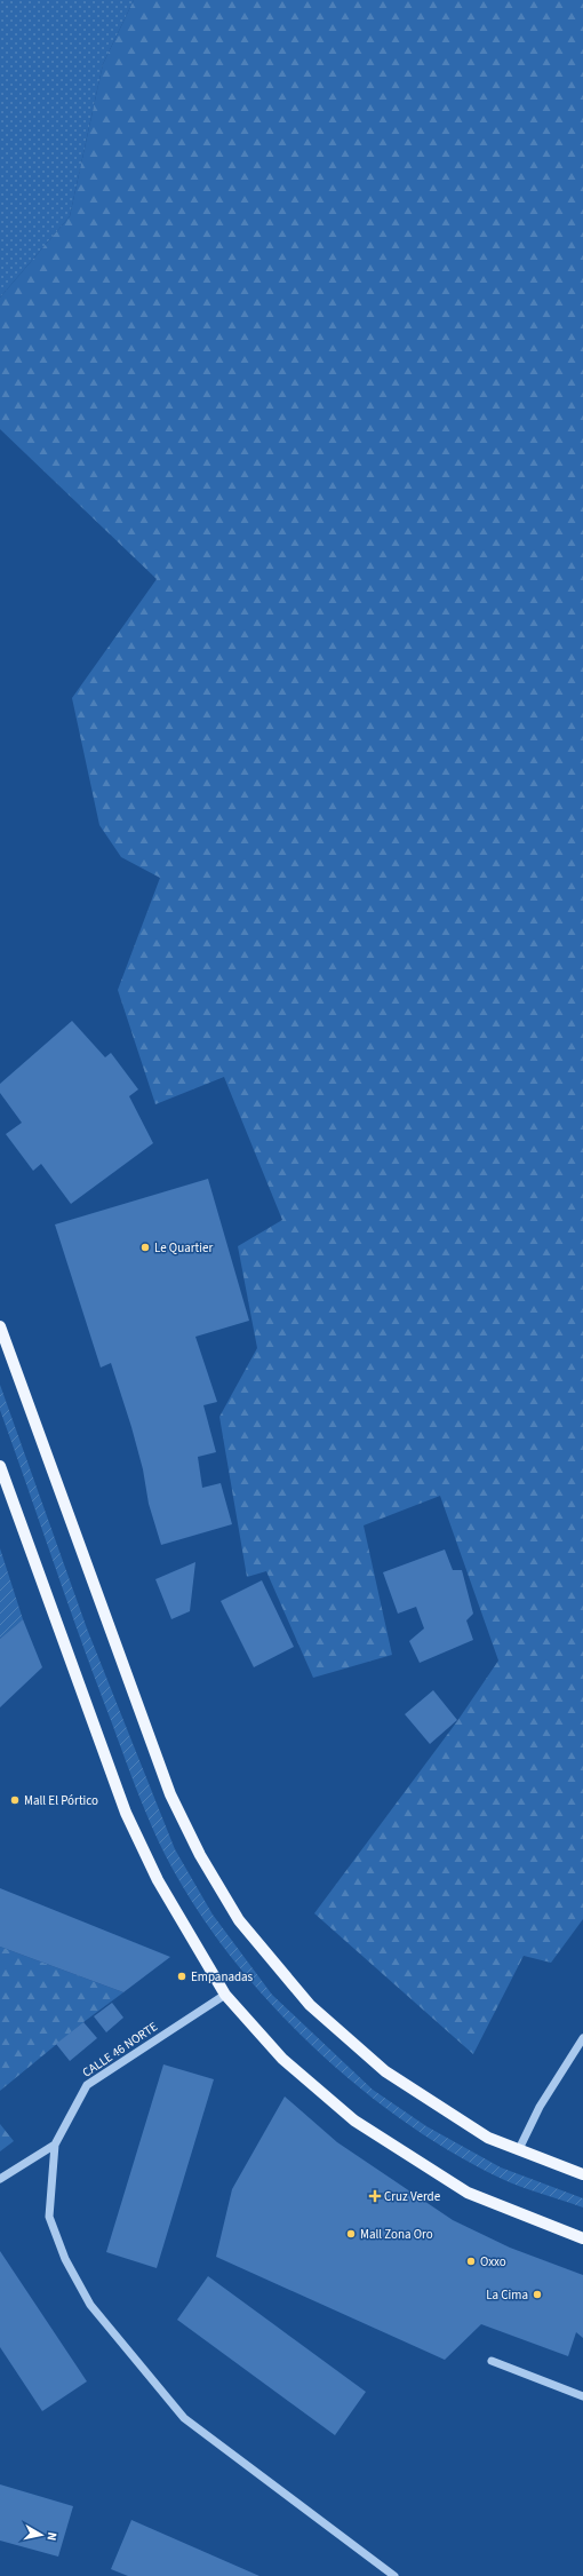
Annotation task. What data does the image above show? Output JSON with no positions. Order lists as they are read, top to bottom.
{
  "streets": {
    "street": ["CALLE 46 NORTE"]
  },
  "places": {
    "other": [
      "Le Quartier",
      "Mall El Pórtico",
      "Empanadas",
      "Mall Zona Oro",
      "Oxxo",
      "La Cima"
    ],
    "health": ["Cruz Verde"]
  },
  "north": "right"
}
